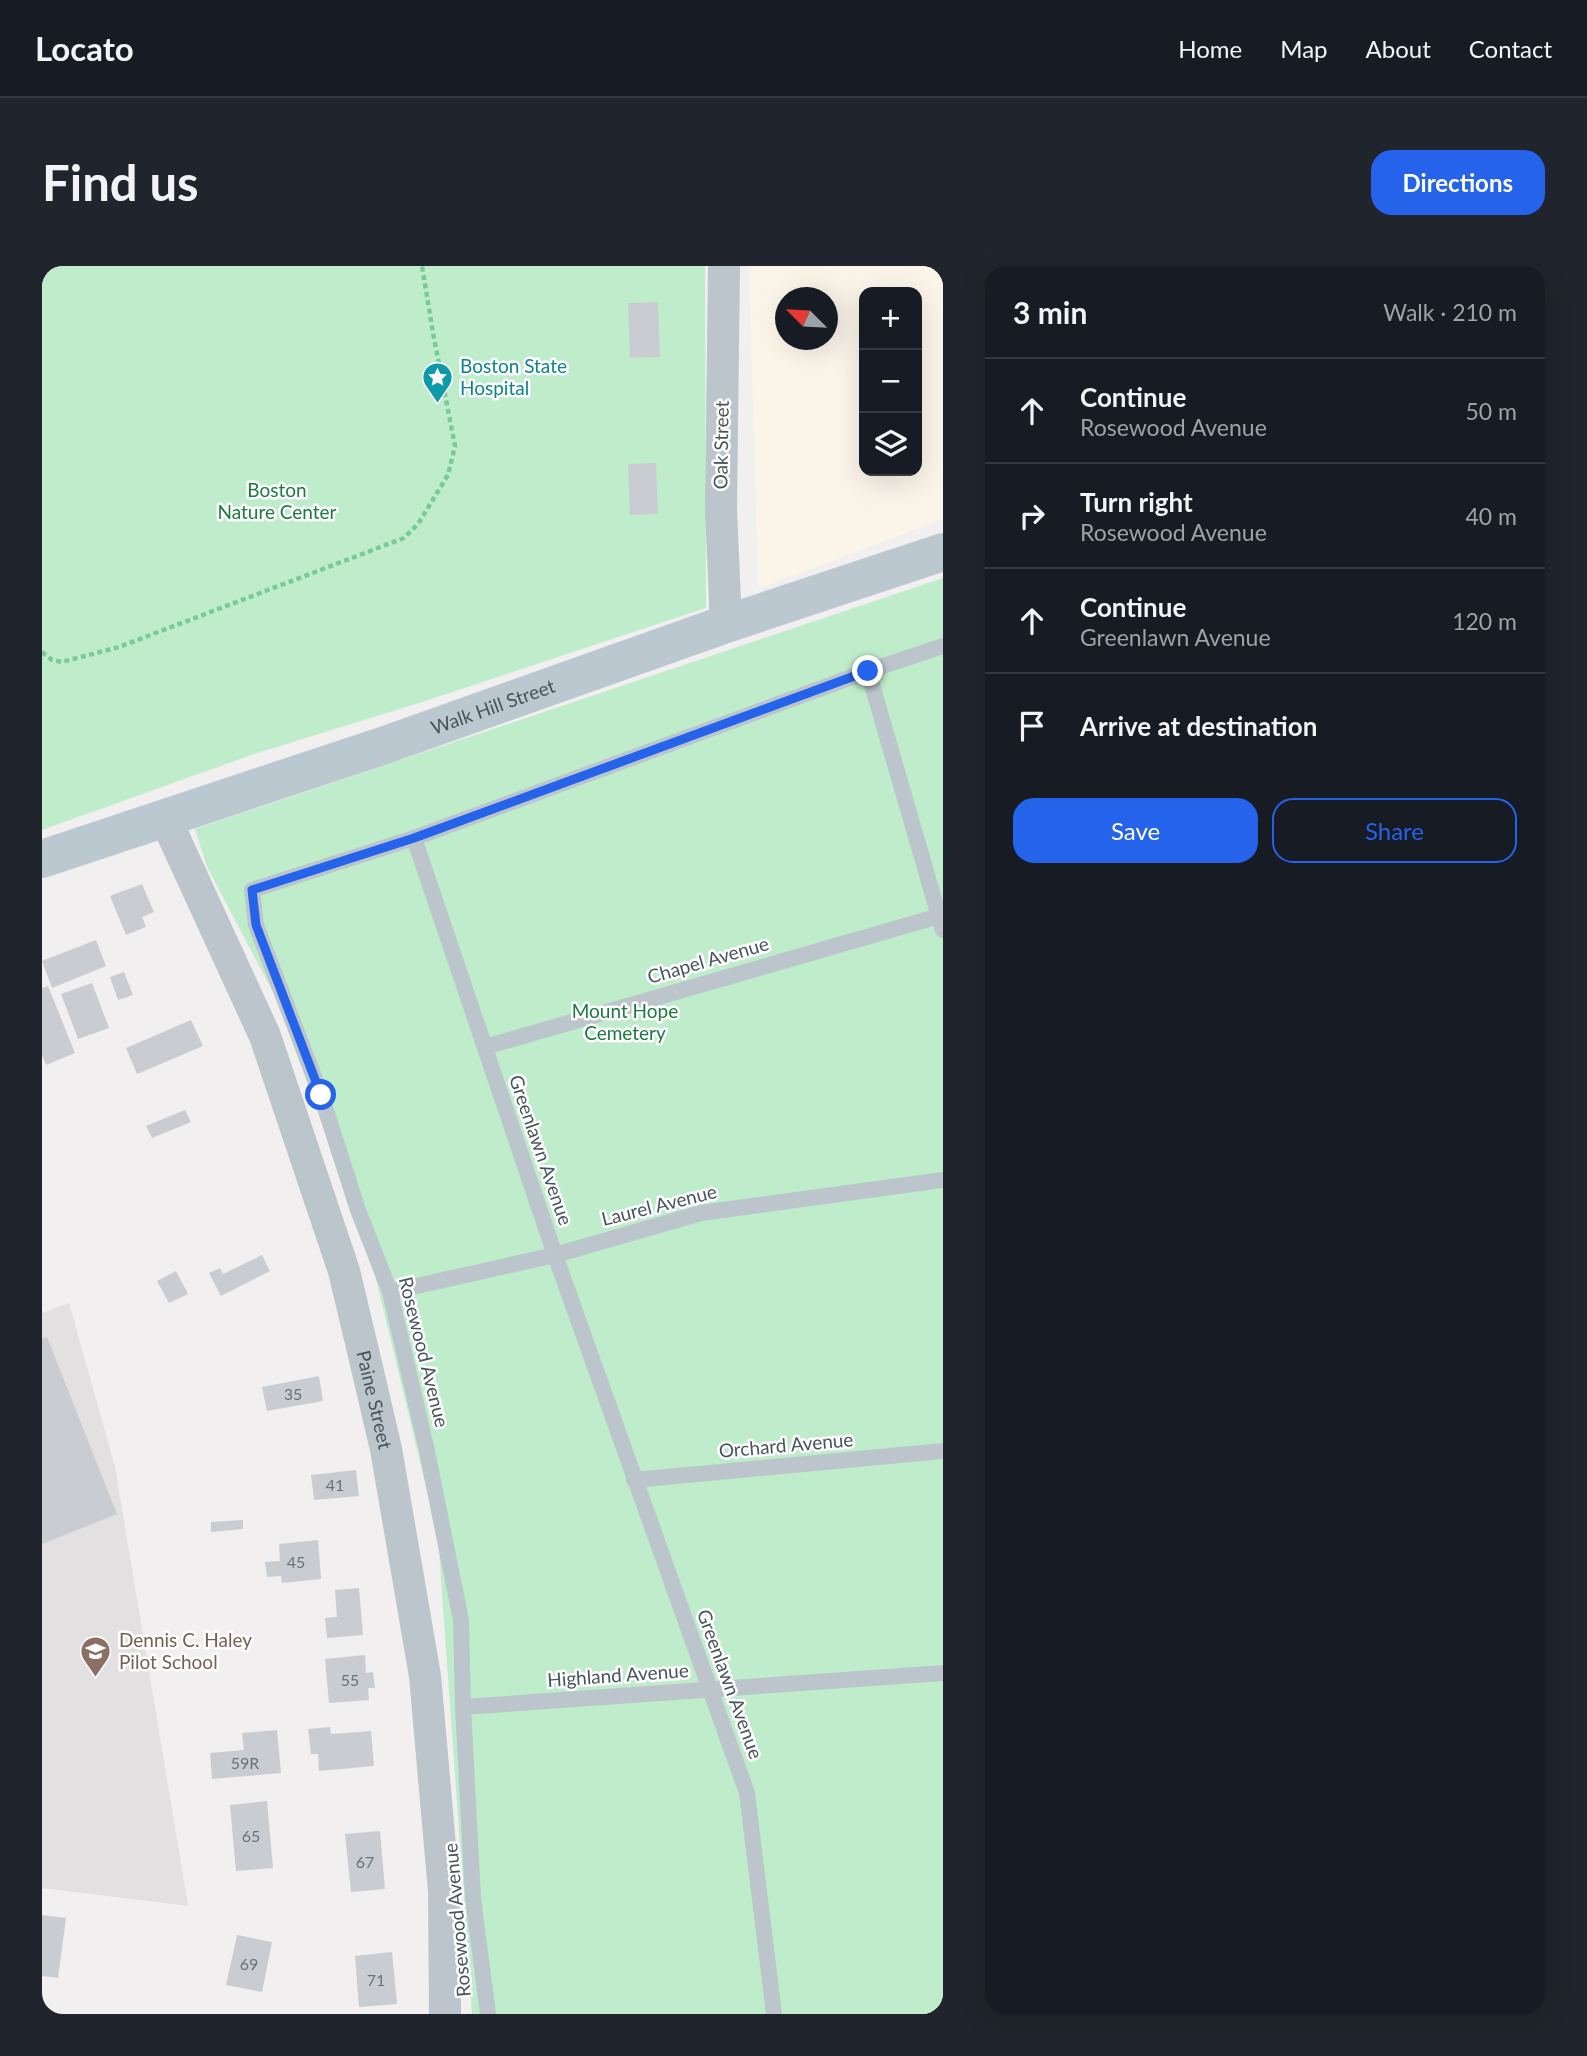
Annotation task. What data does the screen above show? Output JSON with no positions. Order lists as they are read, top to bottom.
{
  "streets": {
    "main road": ["Walk Hill Street"],
    "street": ["Oak Street", "Paine Street"],
    "lane": [
      "Chapel Avenue",
      "Greenlawn Avenue",
      "Laurel Avenue",
      "Rosewood Avenue",
      "Orchard Avenue",
      "Highland Avenue"
    ]
  },
  "crossings": [
    ["Oak Street", "Walk Hill Street"],
    ["Walk Hill Street", "Paine Street"],
    ["Chapel Avenue", "Greenlawn Avenue"],
    ["Greenlawn Avenue", "Laurel Avenue"],
    ["Greenlawn Avenue", "Rosewood Avenue"],
    ["Greenlawn Avenue", "Orchard Avenue"],
    ["Greenlawn Avenue", "Highland Avenue"],
    ["Laurel Avenue", "Rosewood Avenue"],
    ["Rosewood Avenue", "Highland Avenue"]
  ],
  "parks": ["Boston Nature Center", "Mount Hope Cemetery"],
  "places": {
    "place": ["Boston State Hospital"],
    "school or university": ["Dennis C. Haley Pilot School"]
  },
  "house_numbers": [
    "35",
    "41",
    "45",
    "55",
    "59R",
    "65",
    "67",
    "69",
    "71"
  ],
  "north": "top left",
  "page": {
    "header": "Locato",
    "nav": [
      "Home",
      "Map",
      "About",
      "Contact"
    ],
    "buttons": [
      "Directions",
      ["Save", "Share"]
    ],
    "title": "Find us",
    "heading": ["3 min", "Walk · 210 m"],
    "map_buttons": ["+", "−"],
    "list": [
      ["Continue", "Rosewood Avenue", "50 m"],
      ["Turn right", "Rosewood Avenue", "40 m"],
      ["Continue", "Greenlawn Avenue", "120 m"],
      "Arrive at destination"
    ]
  }
}
